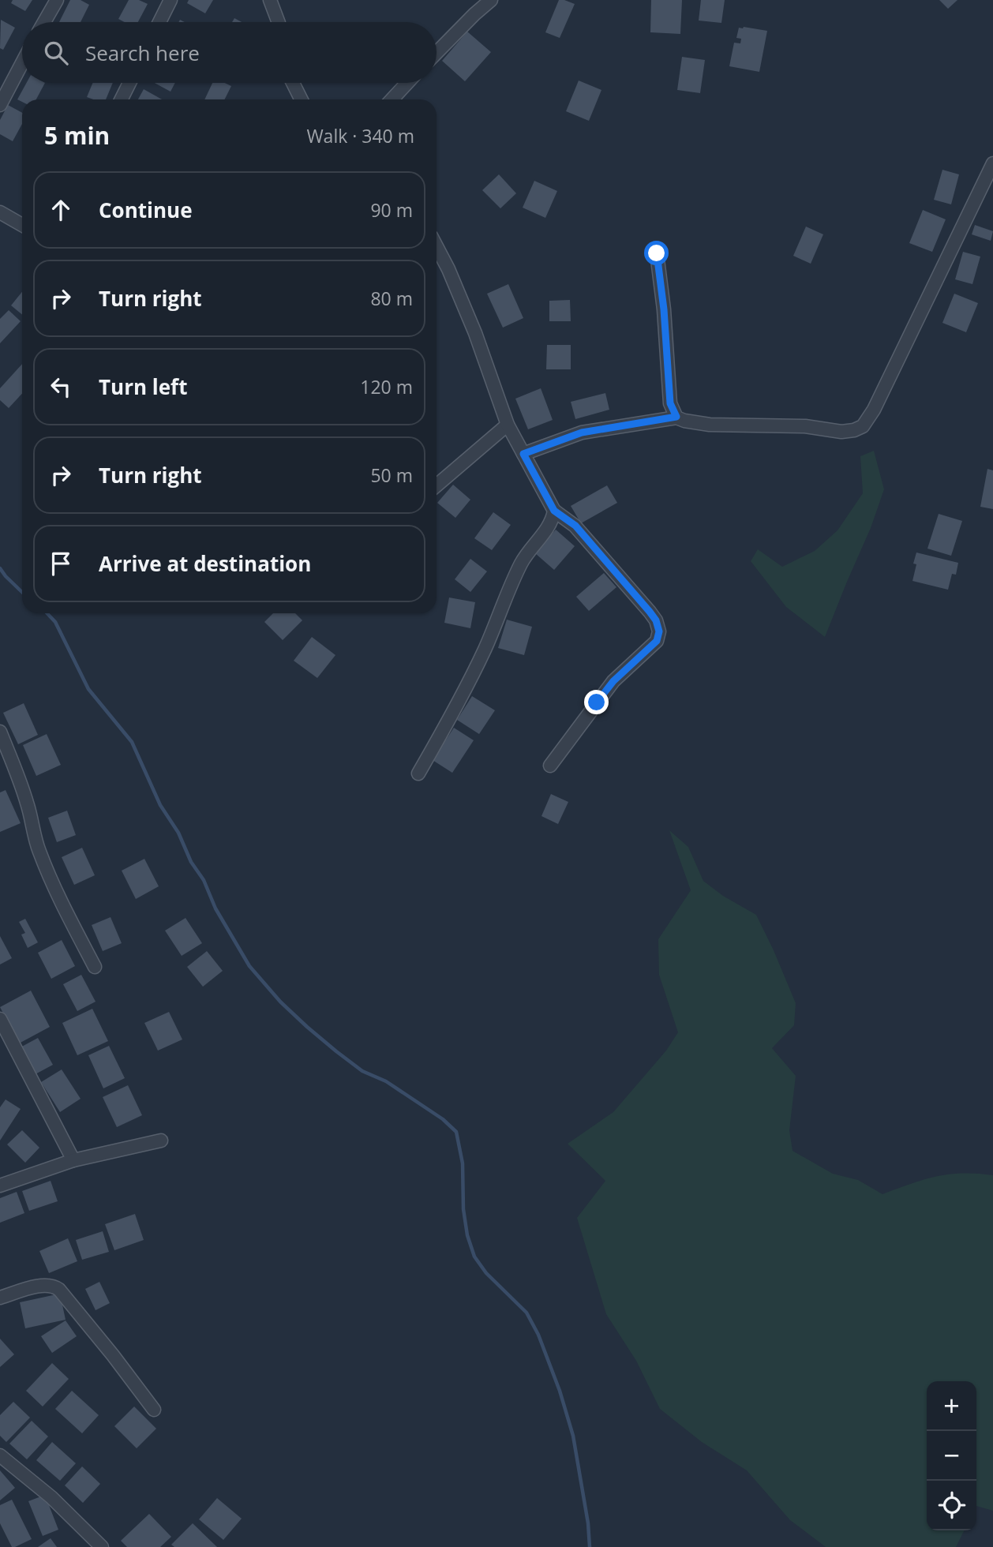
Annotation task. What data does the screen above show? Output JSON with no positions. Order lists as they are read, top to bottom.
{
  "page": {
    "search": "Search here",
    "heading": ["5 min", "Walk · 340 m"],
    "list": [
      ["Continue", "90 m"],
      ["Turn right", "80 m"],
      ["Turn left", "120 m"],
      ["Turn right", "50 m"],
      "Arrive at destination"
    ],
    "map_buttons": ["+", "−"]
  }
}
